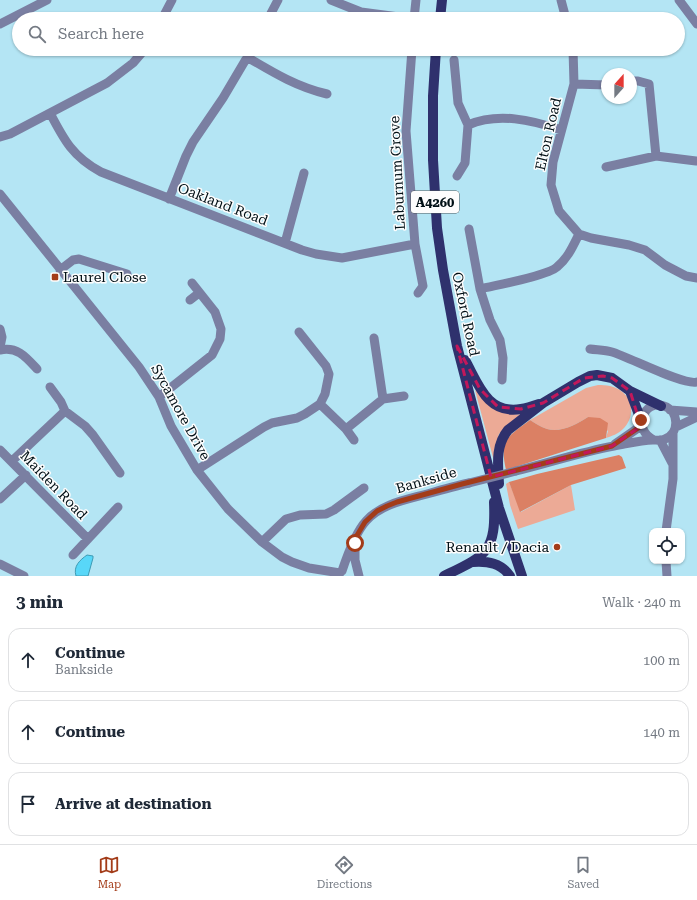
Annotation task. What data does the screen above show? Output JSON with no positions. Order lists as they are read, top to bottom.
{
  "streets": {
    "main road": ["A4260", "Oxford Road"],
    "street": [
      "Elton Road",
      "Laburnum Grove",
      "Oakland Road",
      "Sycamore Drive",
      "Bankside",
      "Maiden Road"
    ]
  },
  "crossings": [
    ["Laburnum Grove", "Oakland Road"],
    ["Sycamore Drive", "Bankside"]
  ],
  "places": {
    "transit": ["Laurel Close"],
    "other": ["Renault / Dacia"]
  },
  "north": "top",
  "page": {
    "search": "Search here",
    "heading": ["3 min", "Walk · 240 m"],
    "list": [
      ["Continue", "Bankside", "100 m"],
      ["Continue", "140 m"],
      "Arrive at destination"
    ],
    "nav": ["Map", "Directions", "Saved"]
  }
}
